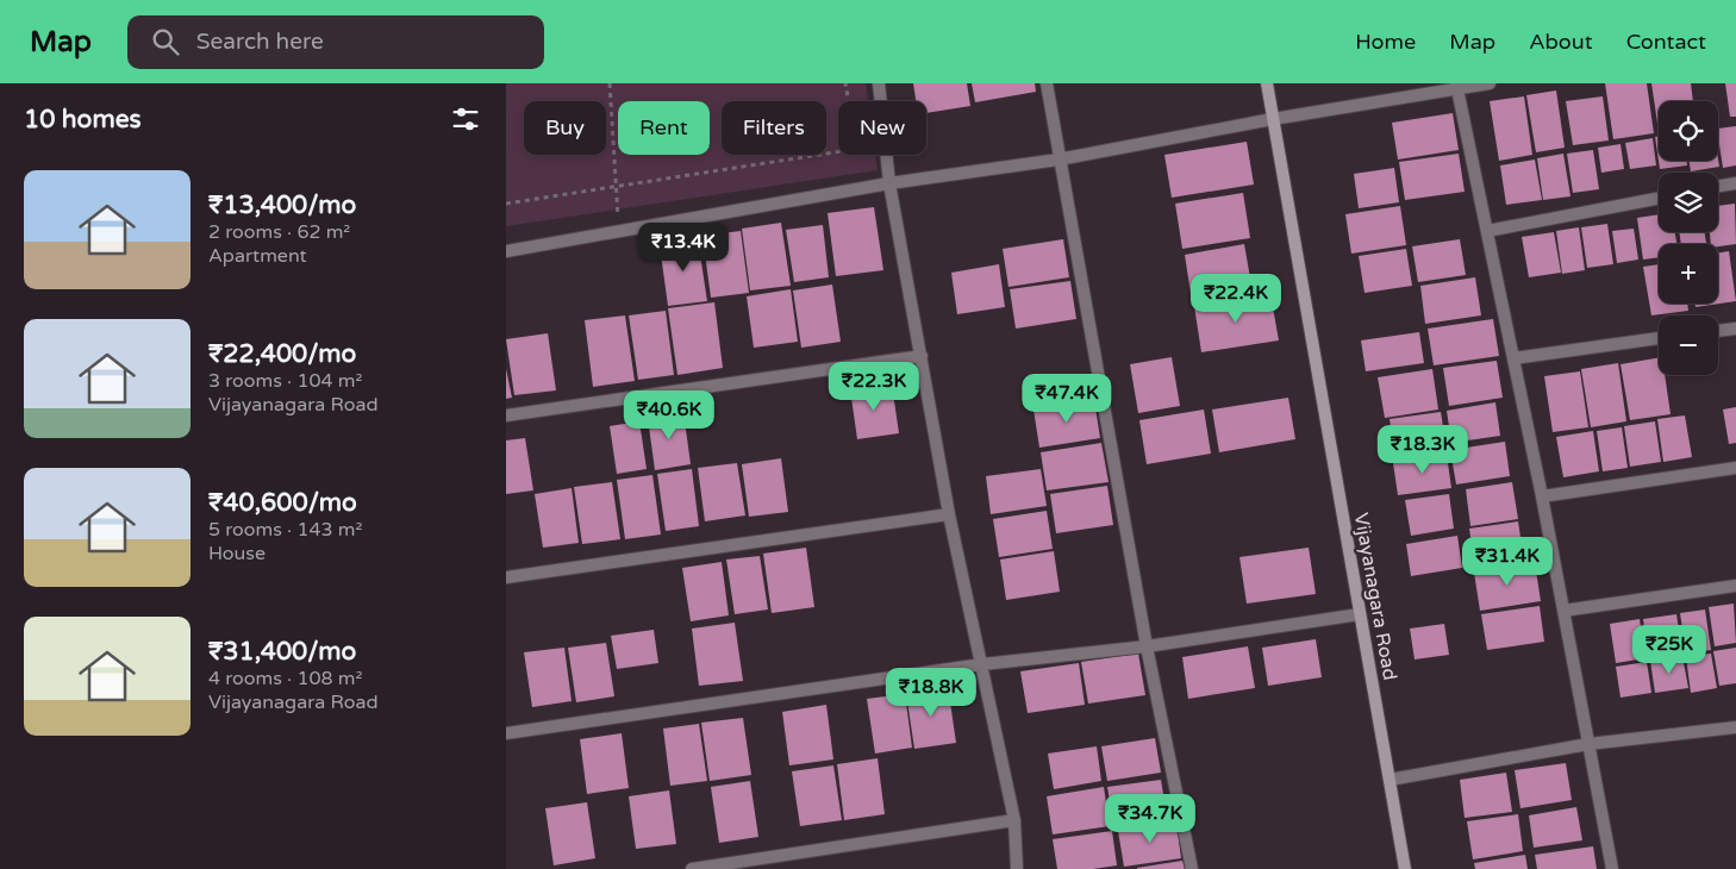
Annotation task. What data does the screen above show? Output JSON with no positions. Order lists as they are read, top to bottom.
{
  "streets": {
    "street": ["Vijayanagara Road"]
  },
  "page": {
    "header": "Map",
    "search": "Search here",
    "nav": [
      "Home",
      "Map",
      "About",
      "Contact"
    ],
    "heading": "10 homes",
    "map_buttons": ["+", "−"],
    "chip": [
      "Buy",
      "Rent",
      "Filters",
      "New"
    ],
    "list": [
      {
        "name": "₹13,400/mo",
        "note": "2 rooms · 62 m² · Apartment"
      },
      {
        "name": "₹22,400/mo",
        "note": "3 rooms · 104 m² · Vijayanagara Road"
      },
      {
        "name": "₹40,600/mo",
        "note": "5 rooms · 143 m² · House"
      },
      {
        "name": "₹31,400/mo",
        "note": "4 rooms · 108 m² · Vijayanagara Road"
      }
    ],
    "price": [
      "₹13.4K",
      "₹22.4K",
      "₹22.3K",
      "₹47.4K",
      "₹40.6K",
      "₹18.3K",
      "₹31.4K",
      "₹25K",
      "₹18.8K",
      "₹34.7K"
    ]
  }
}
